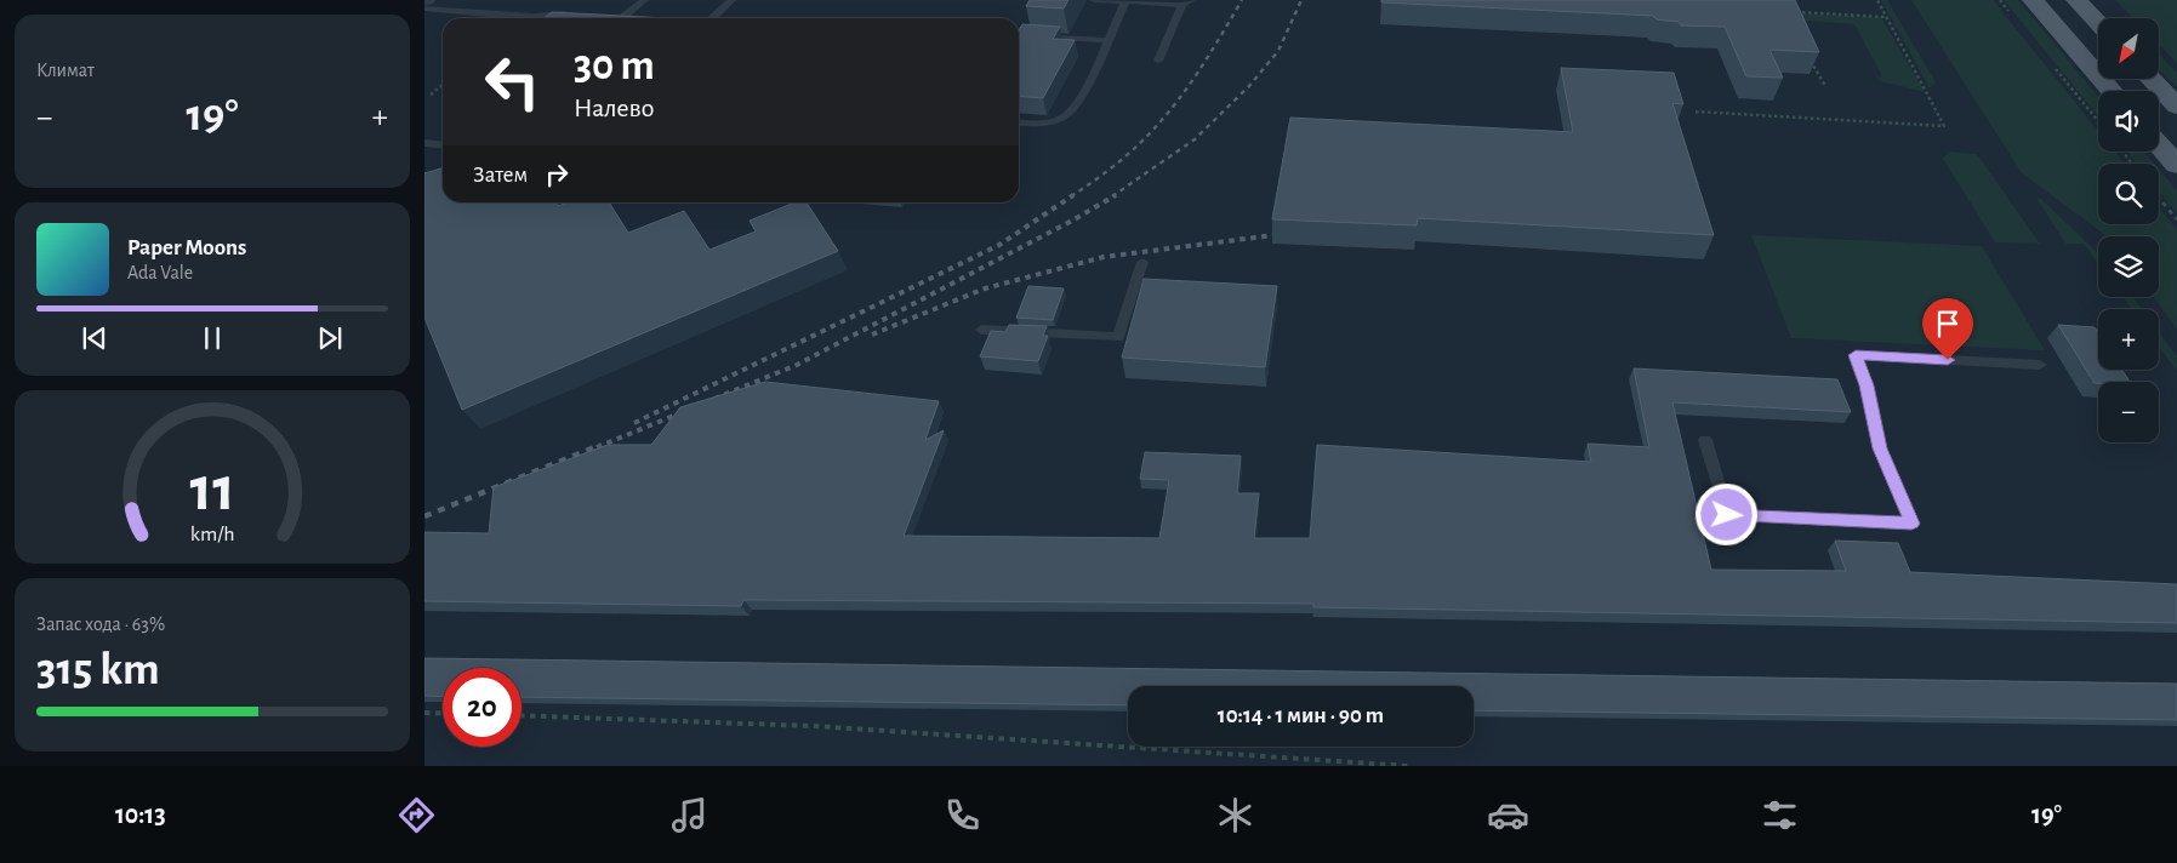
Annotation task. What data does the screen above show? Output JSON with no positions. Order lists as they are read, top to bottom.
{
  "north": "bottom left",
  "page": {
    "tile": [
      "Климат",
      ["Запас хода · 63%", "315 km"]
    ],
    "map_buttons": ["+", "−"],
    "turn": ["30 m", "Налево"],
    "heat": ["−", "19°", "+"],
    "then": "Затем",
    "song": ["Paper Moons", "Ada Vale"],
    "limit": "20",
    "trip": "10:14 · 1 мин · 90 m",
    "tabs": ["10:13", "19°"],
    "gauge": ["11", "km/h"]
  }
}
